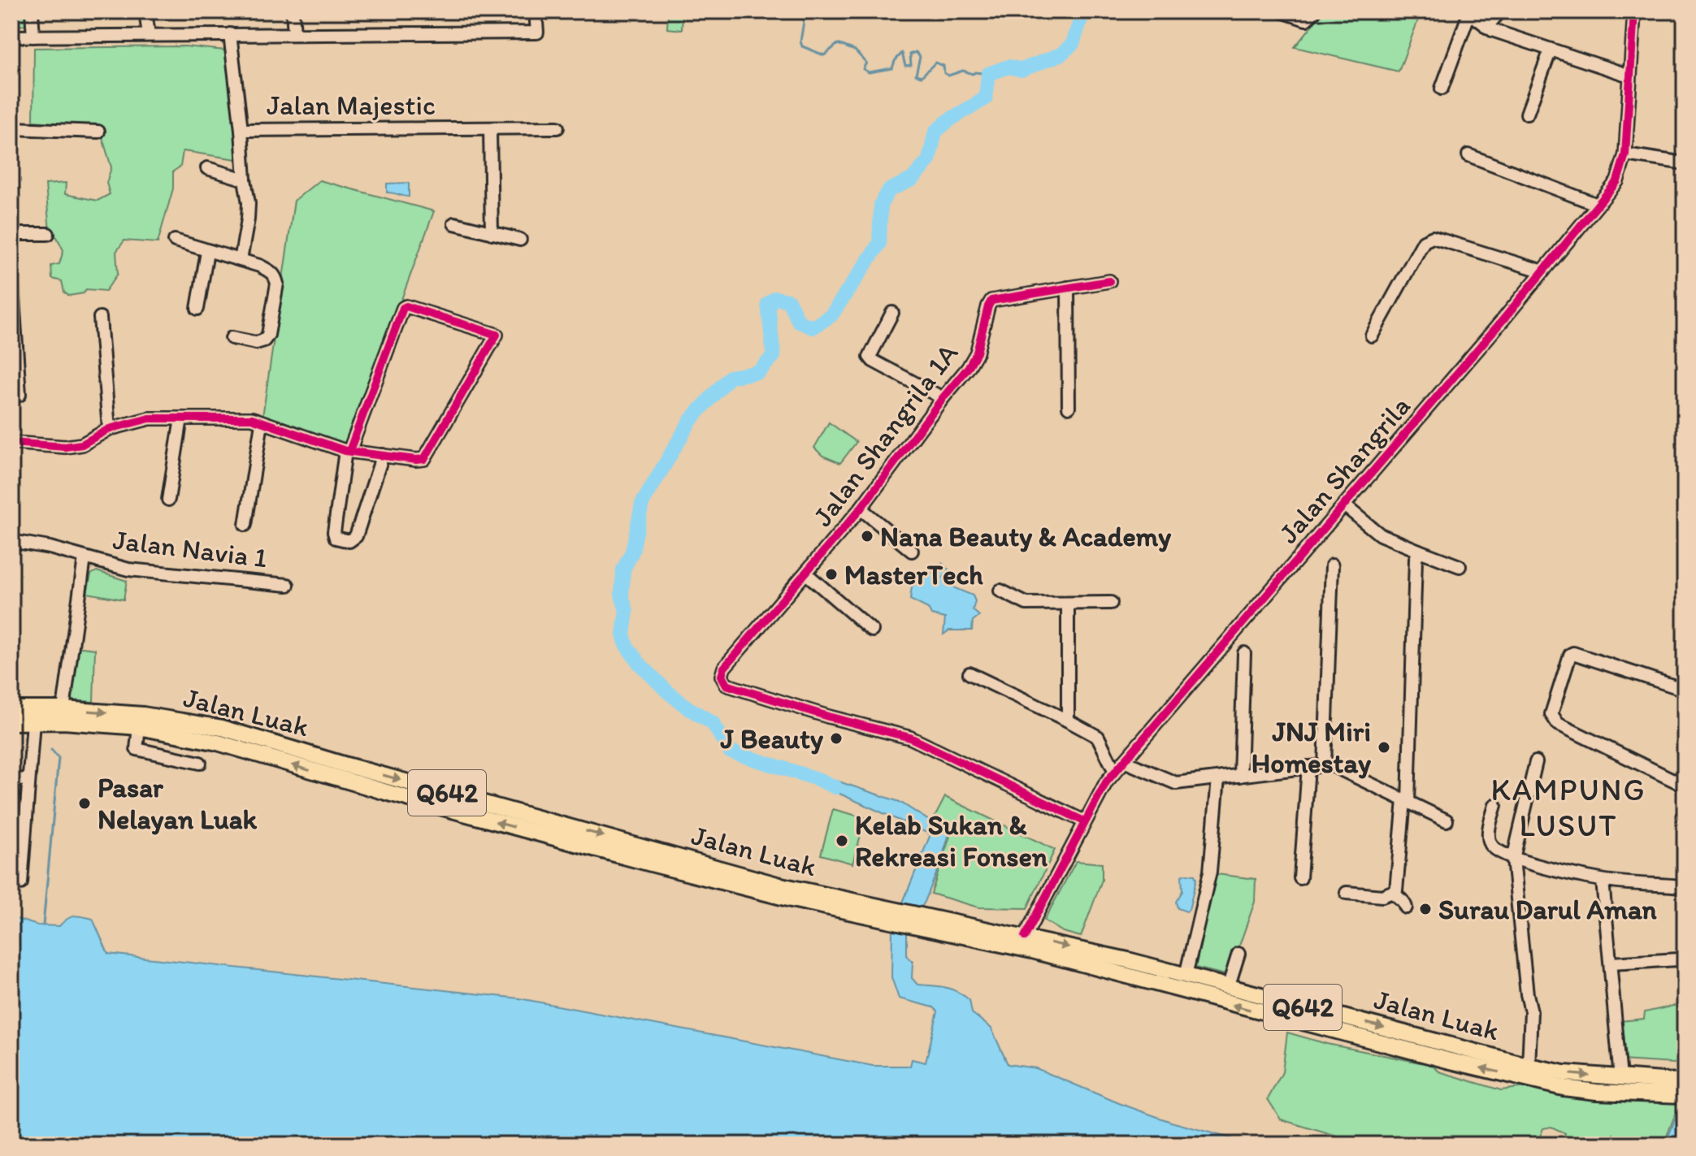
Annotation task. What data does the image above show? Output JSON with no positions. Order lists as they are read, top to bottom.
{
  "streets": {
    "main road": ["Jalan Luak", "Q642"],
    "street": [
      "Jalan Majestic",
      "Jalan Shangrila 1A",
      "Jalan Shangrila",
      "Jalan Navia 1"
    ]
  },
  "crossings": [
    ["Jalan Shangrila 1A", "Jalan Shangrila"],
    ["Jalan Shangrila", "Jalan Luak"]
  ],
  "districts": ["KAMPUNG LUSUT"],
  "places": [
    "Nana Beauty & Academy",
    "MasterTech",
    "J Beauty",
    "JNJ Miri Homestay",
    "Pasar Nelayan Luak",
    "Kelab Sukan & Rekreasi Fonsen",
    "Surau Darul Aman"
  ]
}
